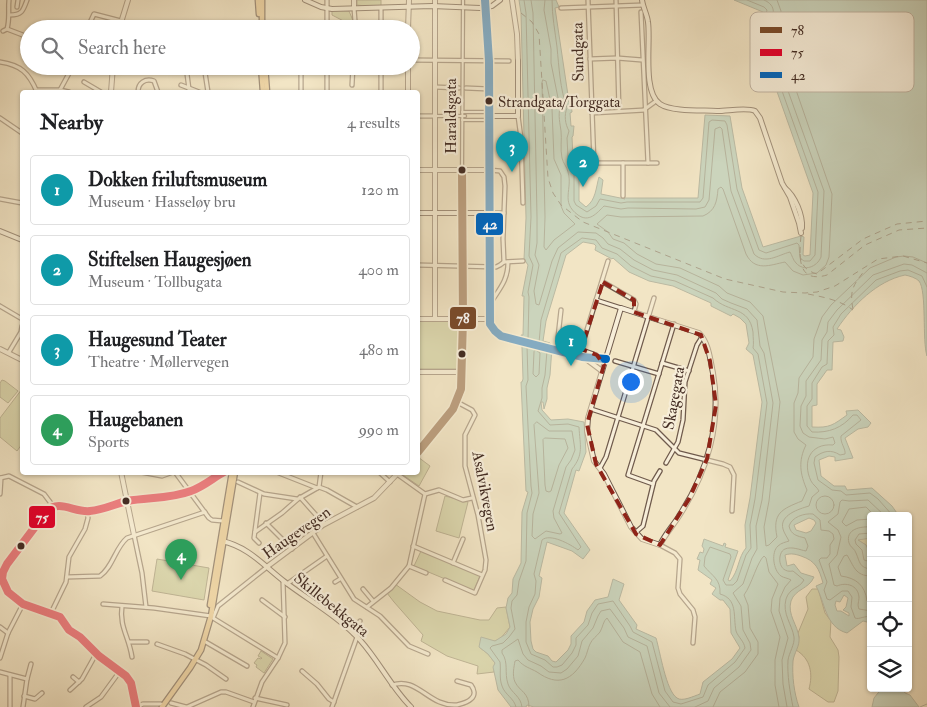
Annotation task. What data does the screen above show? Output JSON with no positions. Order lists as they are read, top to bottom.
{
  "streets": {
    "street": [
      "Sundgata",
      "Haraldsgata",
      "Skagegata",
      "Asalvikvegen",
      "Haugevegen",
      "Skillebekkgata"
    ]
  },
  "crossings": [
    ["Haugevegen", "Skillebekkgata"]
  ],
  "places": ["Strandgata/Torggata"],
  "lines": ["transit line 42", "transit line 78", "transit line 75"],
  "legend": ["78", "75", "42"],
  "page": {
    "search": "Search here",
    "heading": ["Nearby", "4 results"],
    "pins": [
      "3",
      "2",
      "1",
      "4"
    ],
    "list": [
      {
        "mark": "1",
        "name": "Dokken friluftsmuseum",
        "note": "Museum · Hasseløy bru",
        "value": "120 m"
      },
      {
        "mark": "2",
        "name": "Stiftelsen Haugesjøen",
        "note": "Museum · Tollbugata",
        "value": "400 m"
      },
      {
        "mark": "3",
        "name": "Haugesund Teater",
        "note": "Theatre · Møllervegen",
        "value": "480 m"
      },
      {
        "mark": "4",
        "name": "Haugebanen",
        "note": "Sports",
        "value": "990 m"
      }
    ],
    "map_buttons": ["+", "−"]
  }
}
